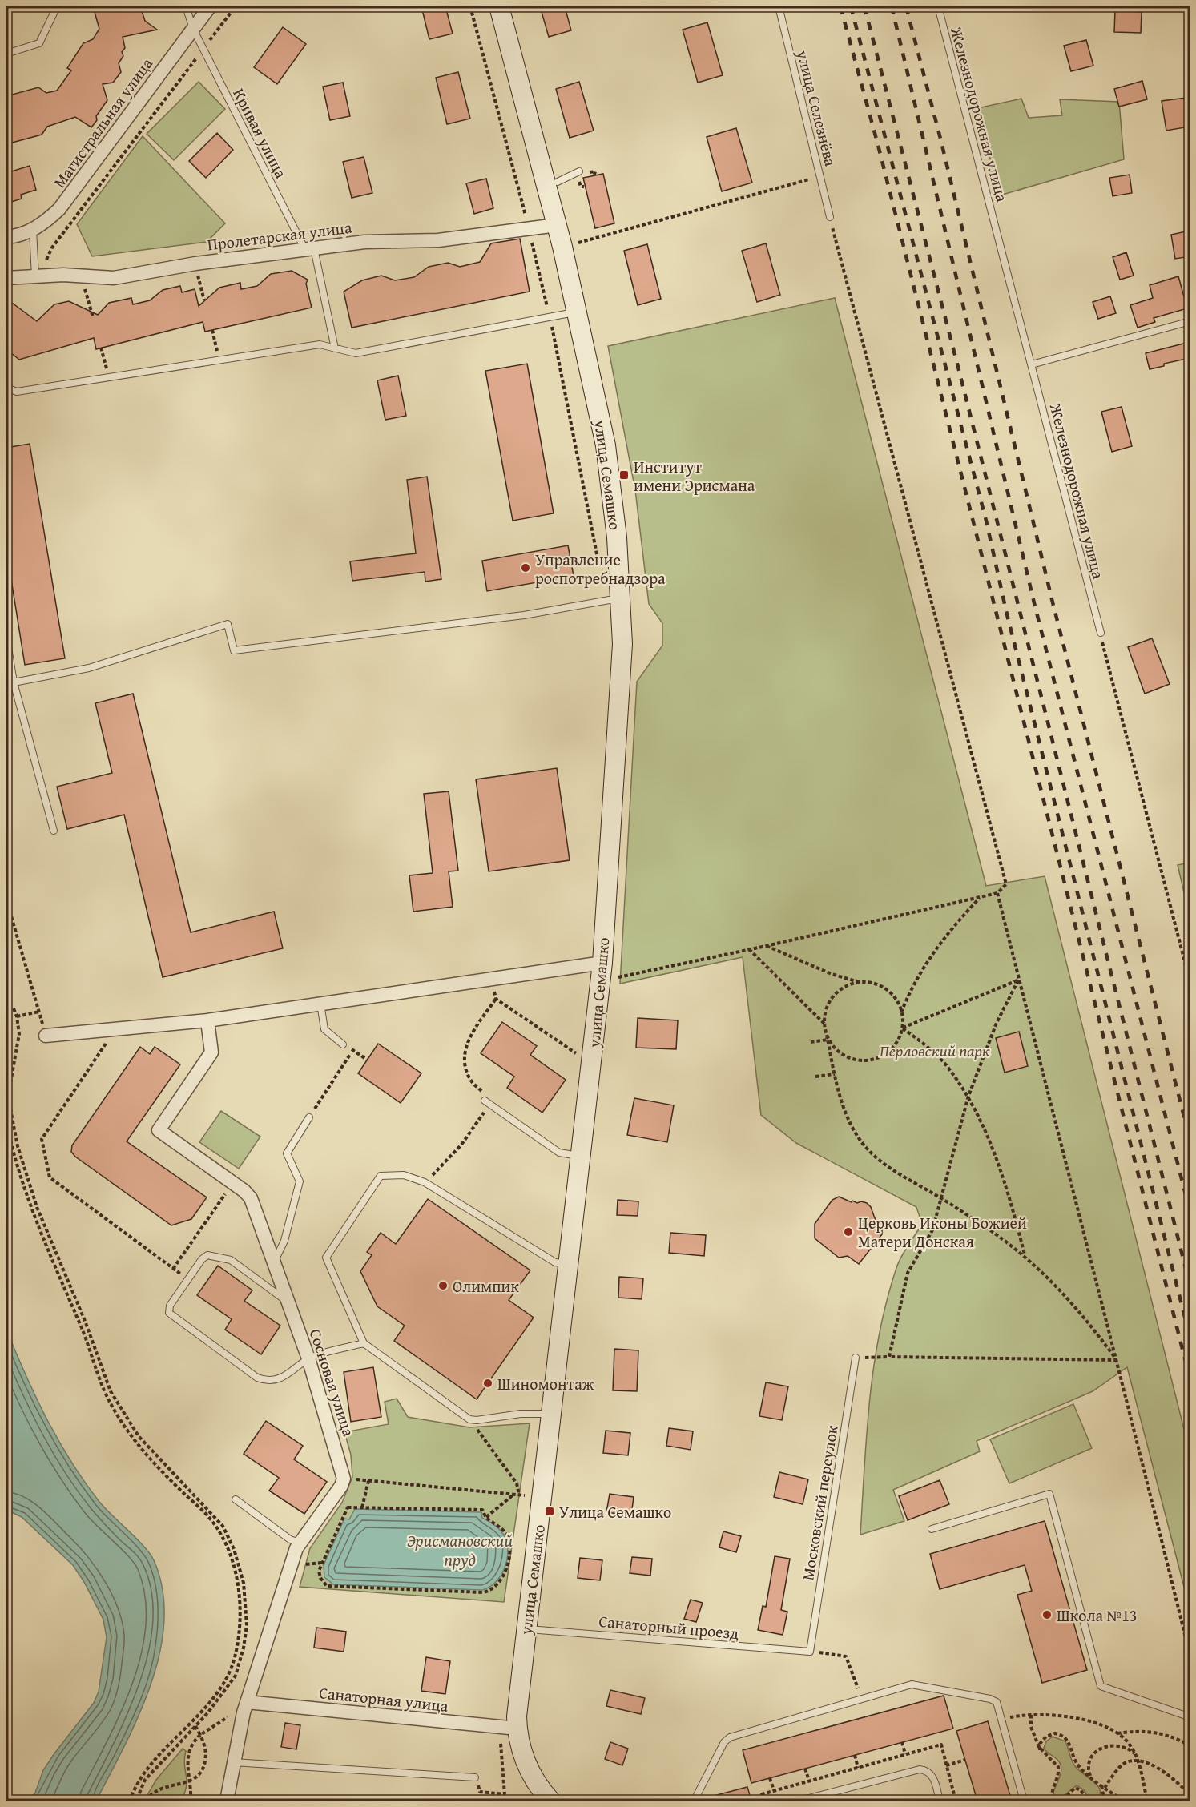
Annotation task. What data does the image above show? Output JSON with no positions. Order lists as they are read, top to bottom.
{
  "streets": {
    "main road": ["улица Семашко"],
    "street": [
      "Магистральная улица",
      "Пролетарская улица",
      "Сосновая улица",
      "Санаторная улица"
    ],
    "lane": [
      "улица Селезнёва",
      "Железнодорожная улица",
      "Кривая улица",
      "Московский переулок",
      "Санаторный проезд"
    ]
  },
  "crossings": [
    ["Магистральная улица", "Кривая улица"],
    ["Кривая улица", "Пролетарская улица"],
    ["Пролетарская улица", "улица Семашко"],
    ["улица Семашко", "Санаторный проезд"],
    ["улица Семашко", "Санаторная улица"],
    ["Московский переулок", "Санаторный проезд"]
  ],
  "water": ["Эрисмановский пруд"],
  "parks": ["Перловский парк"],
  "places": {
    "transit": ["Институт имени Эрисмана", "Улица Семашко"],
    "other": [
      "Управление роспотребнадзора",
      "Церковь Иконы Божией Матери Донская",
      "Олимпик",
      "Шиномонтаж",
      "Школа №13"
    ]
  }
}
